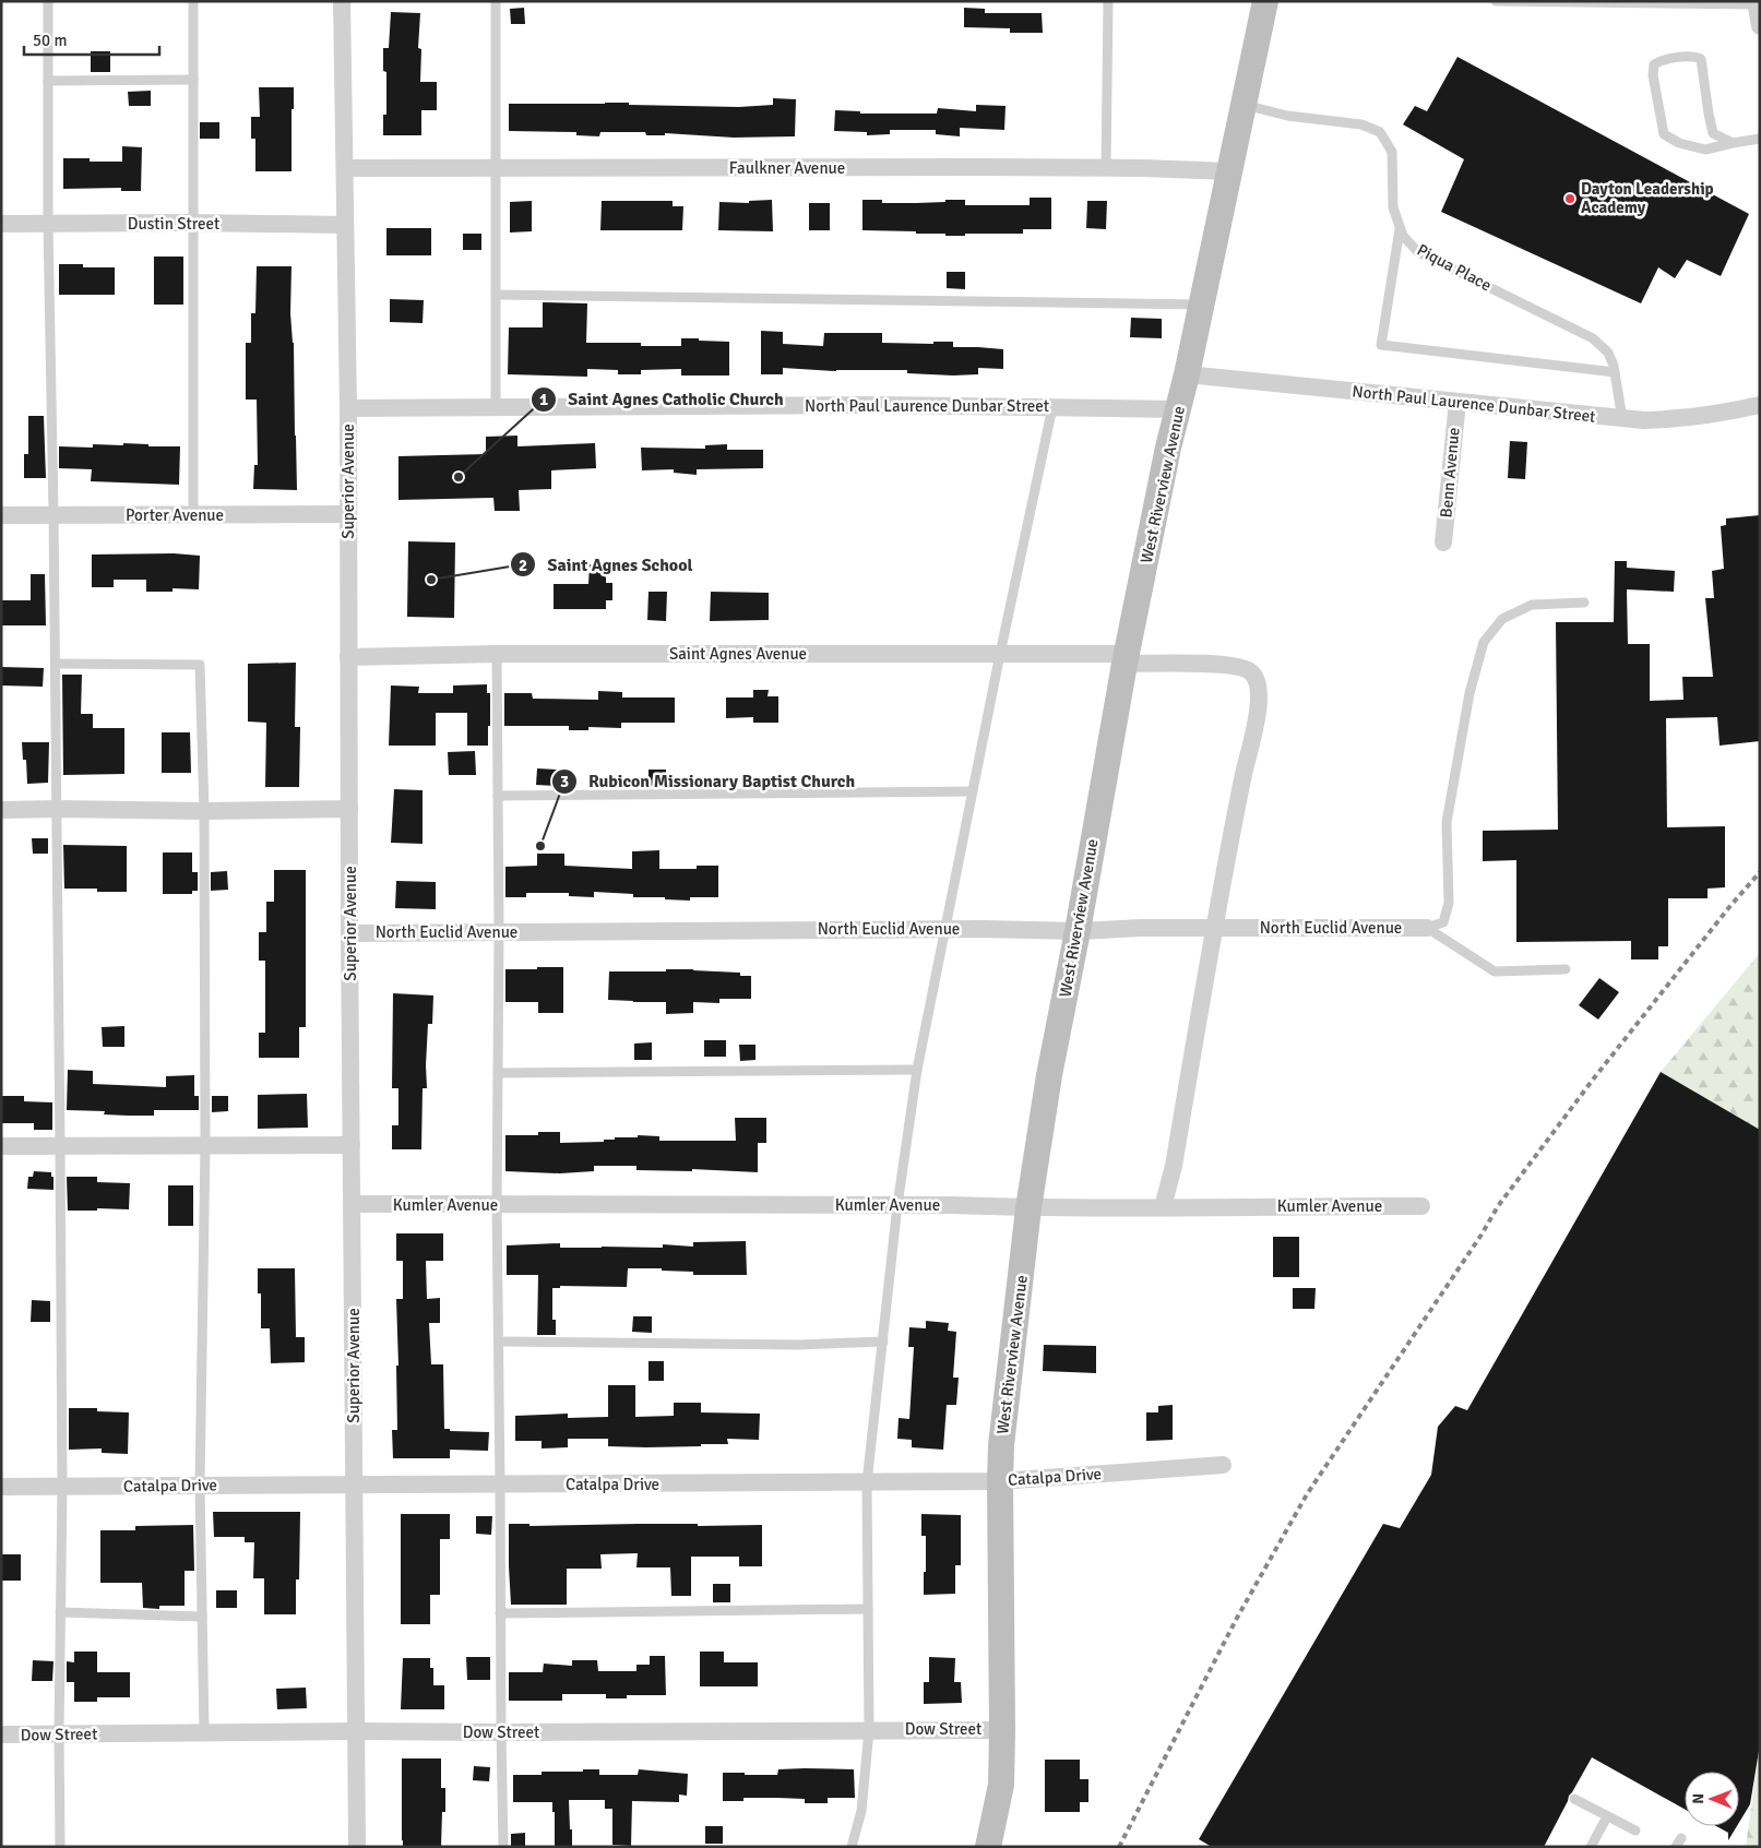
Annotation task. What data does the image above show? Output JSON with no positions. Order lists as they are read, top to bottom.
{
  "streets": {
    "street": [
      "Faulkner Avenue",
      "Dustin Street",
      "North Paul Laurence Dunbar Street",
      "Benn Avenue",
      "Superior Avenue",
      "West Riverview Avenue",
      "Porter Avenue",
      "Saint Agnes Avenue",
      "North Euclid Avenue",
      "Kumler Avenue",
      "Catalpa Drive",
      "Dow Street"
    ],
    "lane": ["Piqua Place"]
  },
  "crossings": [
    ["Faulkner Avenue", "Superior Avenue"],
    ["Faulkner Avenue", "West Riverview Avenue"],
    ["Dustin Street", "Superior Avenue"],
    ["Piqua Place", "North Paul Laurence Dunbar Street"],
    ["Piqua Place", "West Riverview Avenue"],
    ["North Paul Laurence Dunbar Street", "Benn Avenue"],
    ["North Paul Laurence Dunbar Street", "Superior Avenue"],
    ["North Paul Laurence Dunbar Street", "West Riverview Avenue"],
    ["Superior Avenue", "Porter Avenue"],
    ["Superior Avenue", "Saint Agnes Avenue"],
    ["Superior Avenue", "North Euclid Avenue"],
    ["Superior Avenue", "Kumler Avenue"],
    ["Superior Avenue", "Catalpa Drive"],
    ["Superior Avenue", "Dow Street"],
    ["West Riverview Avenue", "Saint Agnes Avenue"],
    ["West Riverview Avenue", "North Euclid Avenue"],
    ["West Riverview Avenue", "Kumler Avenue"],
    ["West Riverview Avenue", "Catalpa Drive"],
    ["West Riverview Avenue", "Dow Street"],
    ["Saint Agnes Avenue", "North Euclid Avenue"],
    ["Saint Agnes Avenue", "Kumler Avenue"]
  ],
  "places": [
    "Dayton Leadership Academy",
    "Saint Agnes Catholic Church",
    "Saint Agnes School",
    "Rubicon Missionary Baptist Church"
  ],
  "scale_bar": "50 m",
  "north": "left"
}
